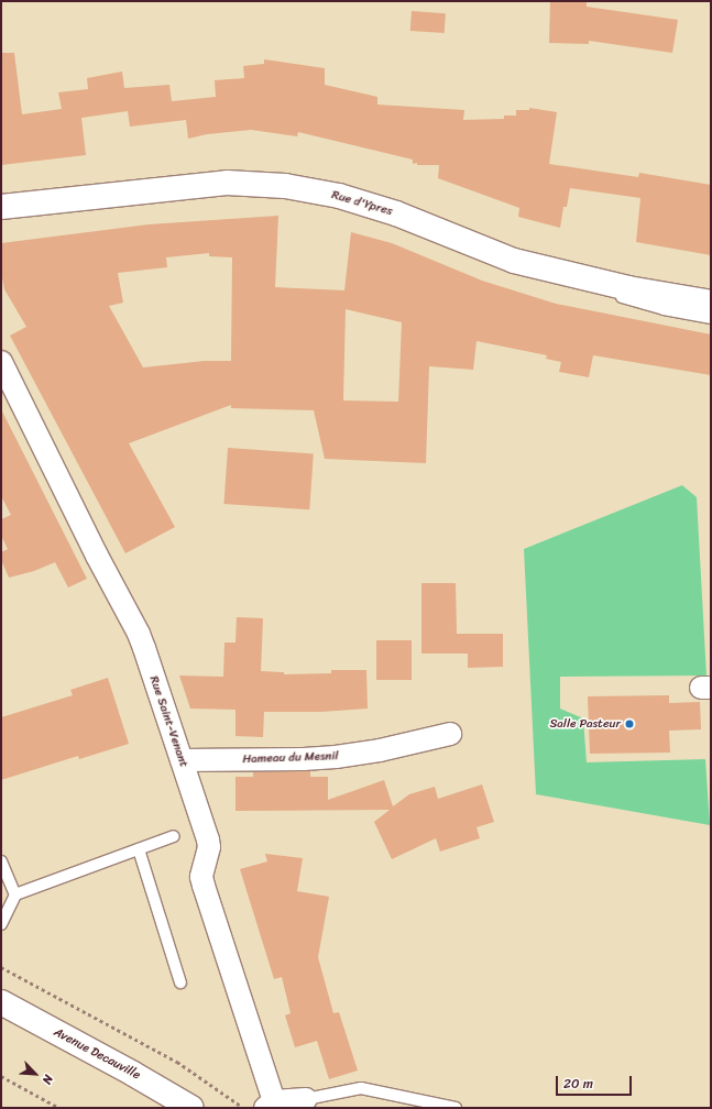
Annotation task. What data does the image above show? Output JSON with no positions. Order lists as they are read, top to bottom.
{
  "streets": {
    "main road": ["Rue d'Ypres", "Avenue Decauville"],
    "street": ["Rue Saint-Venant", "Hameau du Mesnil"]
  },
  "crossings": [
    ["Rue Saint-Venant", "Hameau du Mesnil"]
  ],
  "places": ["Salle Pasteur"],
  "scale_bar": "20 m",
  "north": "bottom right"
}
